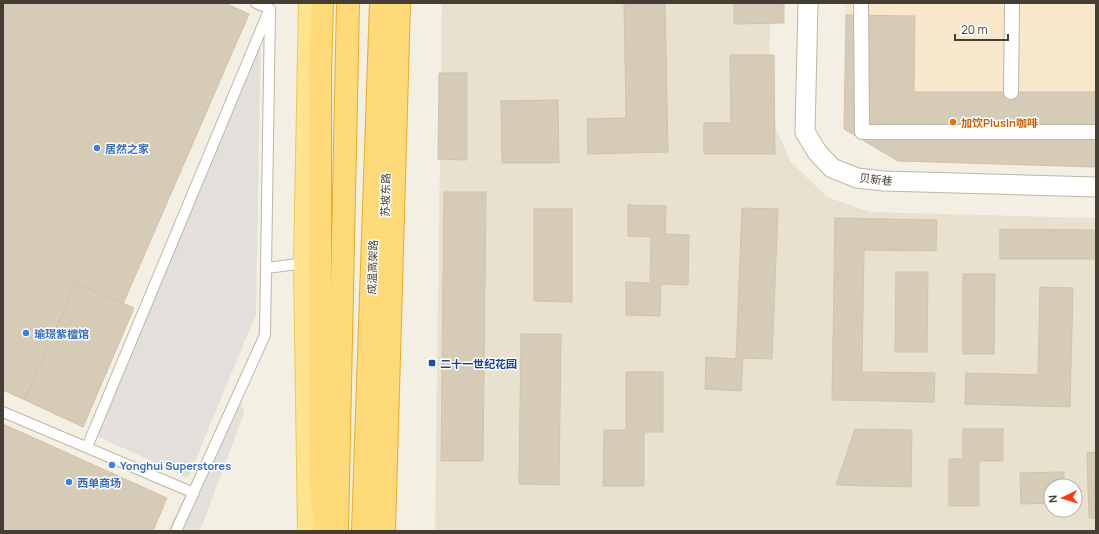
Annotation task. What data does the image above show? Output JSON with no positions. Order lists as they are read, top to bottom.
{
  "streets": {
    "highway": ["成温高架路"],
    "main road": ["苏坡东路"],
    "street": ["贝新巷"]
  },
  "places": {
    "other": [
      "加饮Plusln咖啡",
      "居然之家",
      "瑜璟紫檀馆",
      "Yonghui Superstores",
      "西单商场"
    ],
    "transit": ["二十一世纪花园"]
  },
  "scale_bar": "20 m",
  "north": "left"
}
